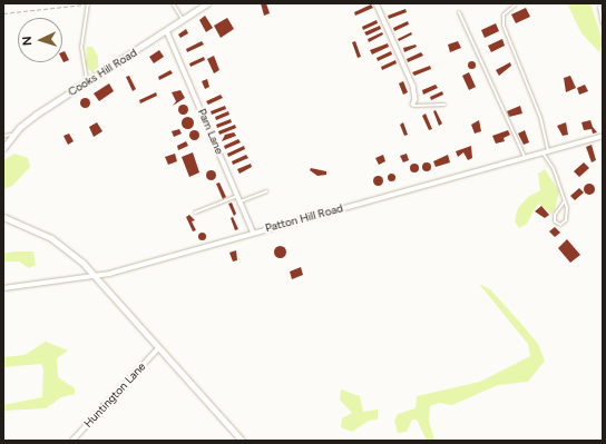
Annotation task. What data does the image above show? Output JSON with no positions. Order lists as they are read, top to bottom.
{
  "streets": {
    "main road": ["Cooks Hill Road"],
    "street": ["Pam Lane", "Patton Hill Road", "Huntington Lane"]
  },
  "crossings": [
    ["Cooks Hill Road", "Pam Lane"],
    ["Pam Lane", "Patton Hill Road"]
  ],
  "north": "left"
}
